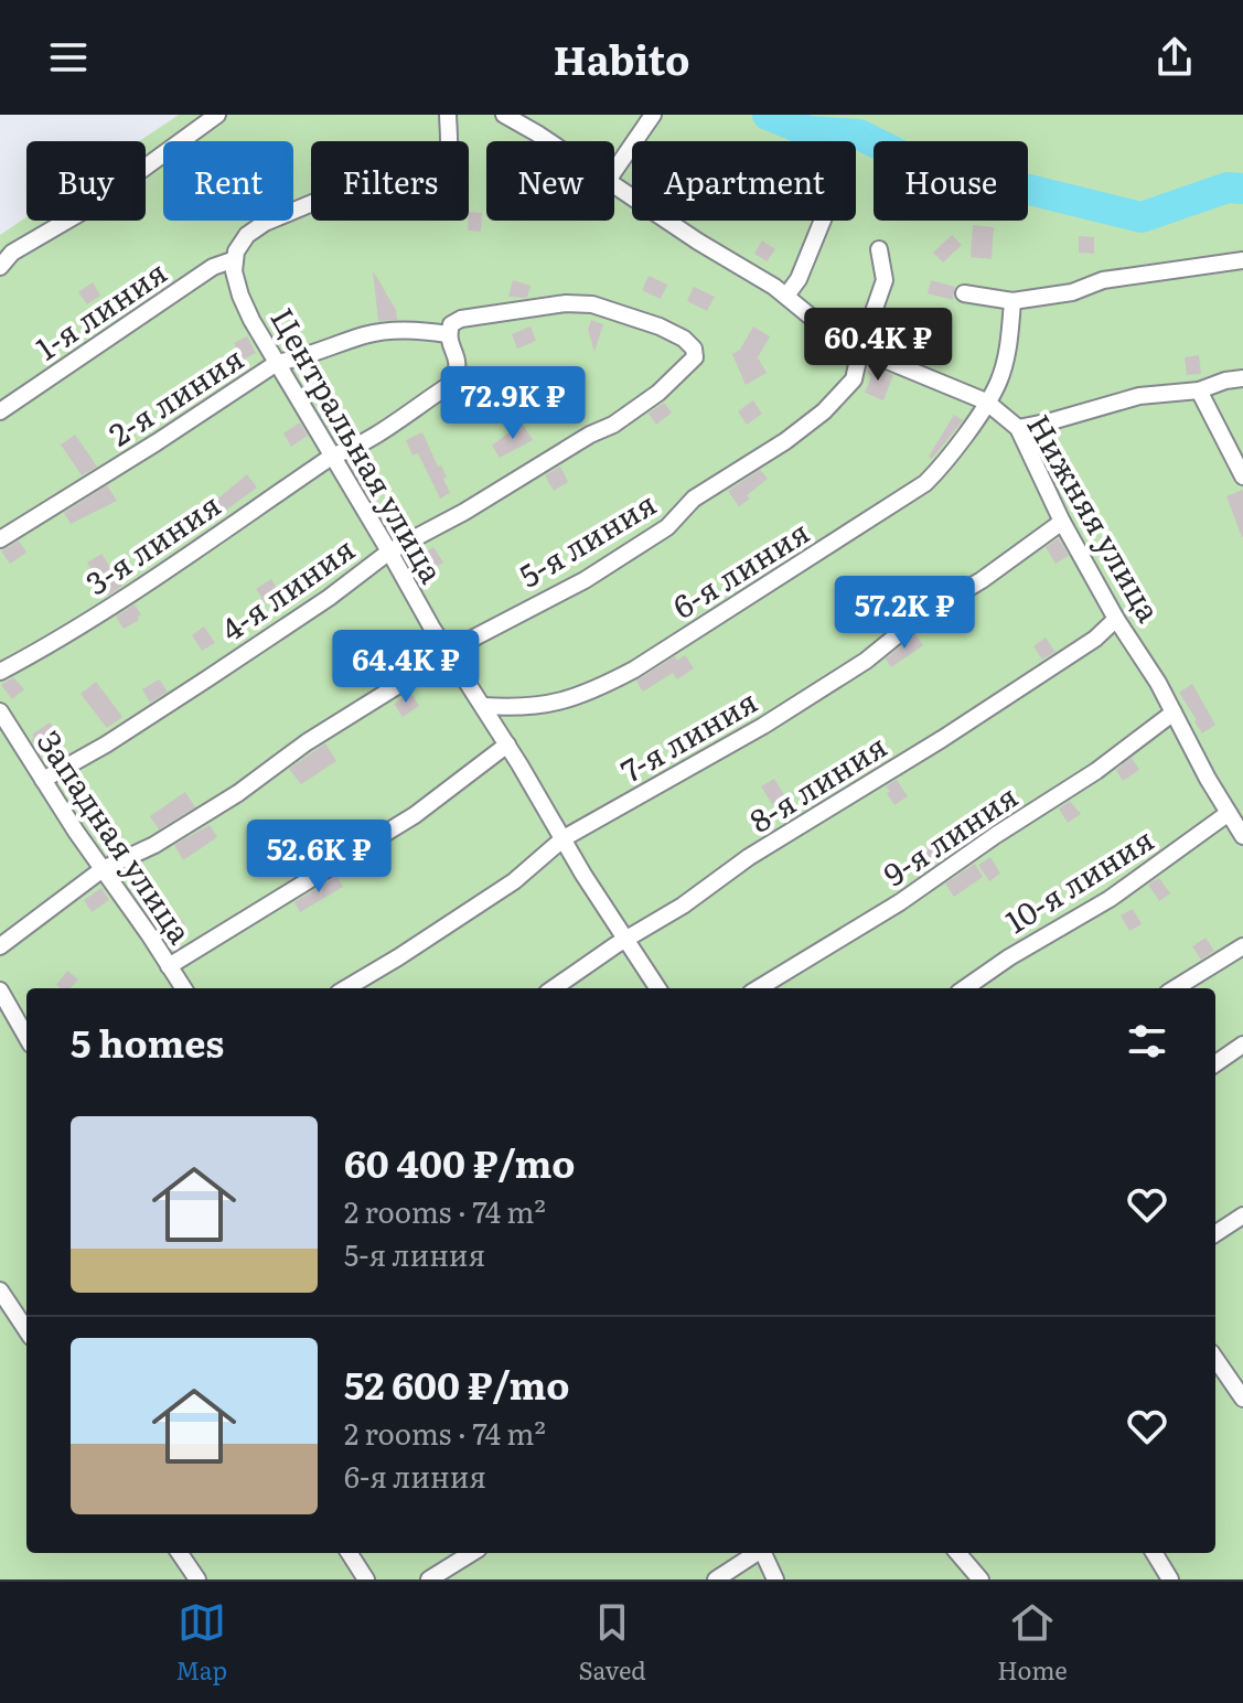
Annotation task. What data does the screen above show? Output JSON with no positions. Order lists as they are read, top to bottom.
{
  "streets": {
    "street": [
      "1-я линия",
      "2-я линия",
      "Центральная улица",
      "Нижняя улица",
      "5-я линия",
      "3-я линия",
      "6-я линия",
      "4-я линия",
      "7-я линия",
      "8-я линия",
      "9-я линия",
      "Западная улица",
      "10-я линия"
    ]
  },
  "crossings": [
    ["1-я линия", "Центральная улица"],
    ["2-я линия", "Центральная улица"],
    ["2-я линия", "3-я линия"],
    ["2-я линия", "4-я линия"],
    ["Центральная улица", "5-я линия"],
    ["Центральная улица", "3-я линия"],
    ["Центральная улица", "6-я линия"],
    ["Центральная улица", "4-я линия"],
    ["Центральная улица", "7-я линия"],
    ["Центральная улица", "8-я линия"],
    ["Нижняя улица", "5-я линия"],
    ["Нижняя улица", "6-я линия"],
    ["Нижняя улица", "7-я линия"],
    ["Нижняя улица", "8-я линия"],
    ["Нижняя улица", "9-я линия"],
    ["Нижняя улица", "10-я линия"],
    ["5-я линия", "Западная улица"],
    ["3-я линия", "4-я линия"],
    ["4-я линия", "Западная улица"]
  ],
  "page": {
    "header": "Habito",
    "chip": [
      "Buy",
      "Rent",
      "Filters",
      "New",
      "Apartment",
      "House"
    ],
    "price": [
      "60.4K ₽",
      "72.9K ₽",
      "57.2K ₽",
      "64.4K ₽",
      "52.6K ₽"
    ],
    "heading": "5 homes",
    "list": [
      {
        "name": "60 400 ₽/mo",
        "note": "2 rooms · 74 m² · 5-я линия"
      },
      {
        "name": "52 600 ₽/mo",
        "note": "2 rooms · 74 m² · 6-я линия"
      }
    ],
    "tabs": ["Map", "Saved", "Home"]
  }
}
